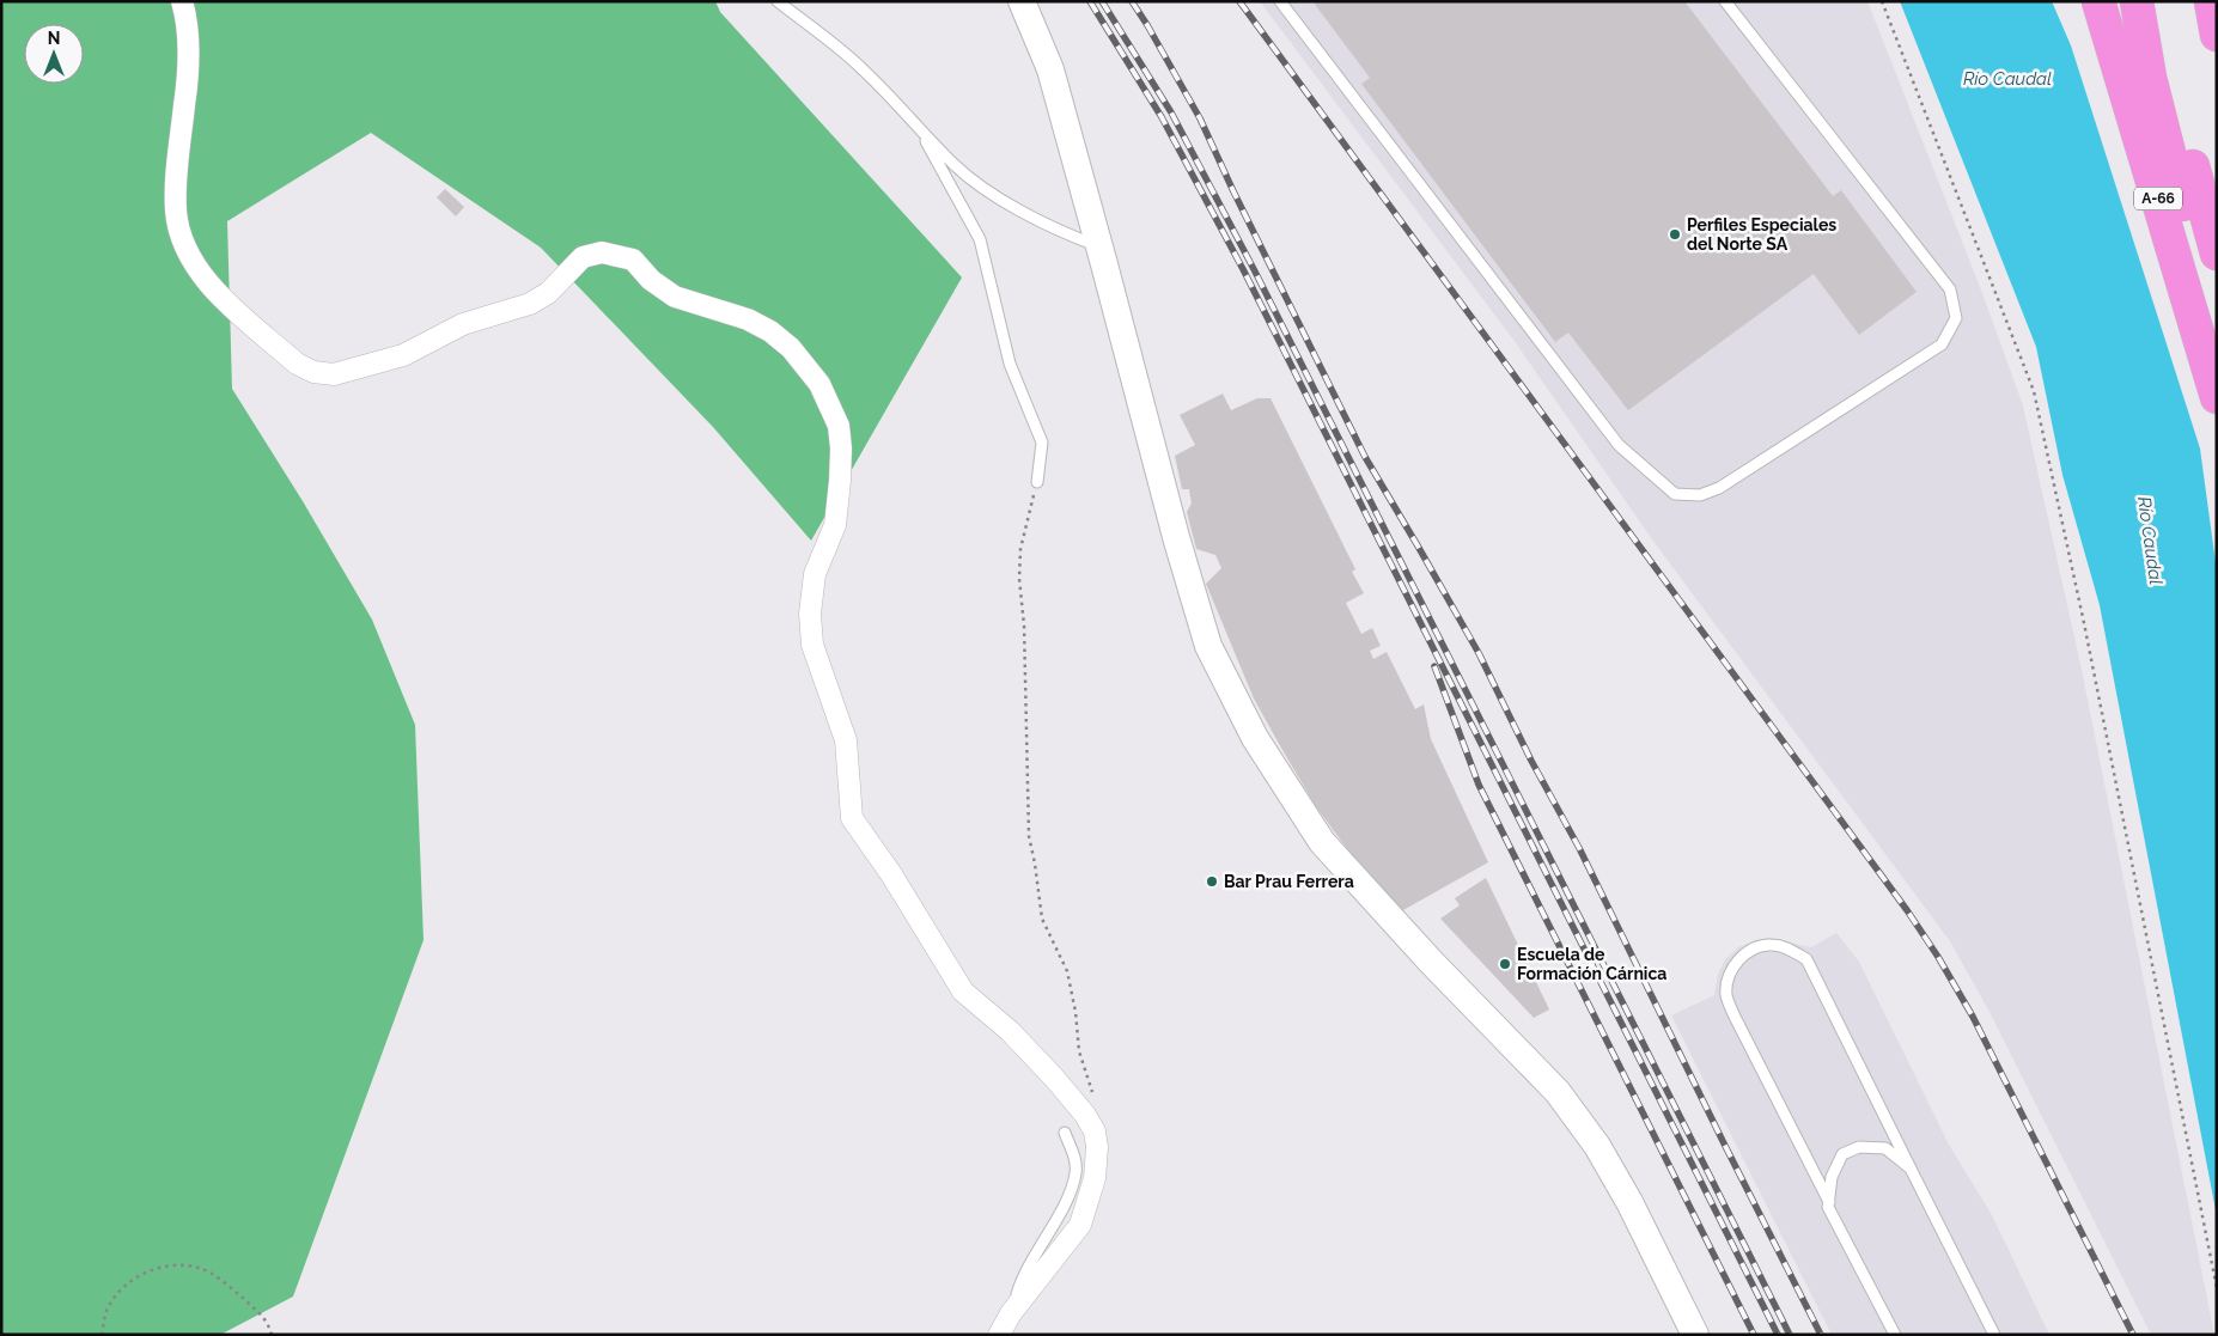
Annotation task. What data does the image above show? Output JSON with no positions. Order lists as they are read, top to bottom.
{
  "streets": {
    "highway": ["A-66"]
  },
  "water": ["Río Caudal"],
  "places": ["Perfiles Especiales del Norte SA", "Bar Prau Ferrera", "Escuela de Formación Cárnica"],
  "north": "top"
}
